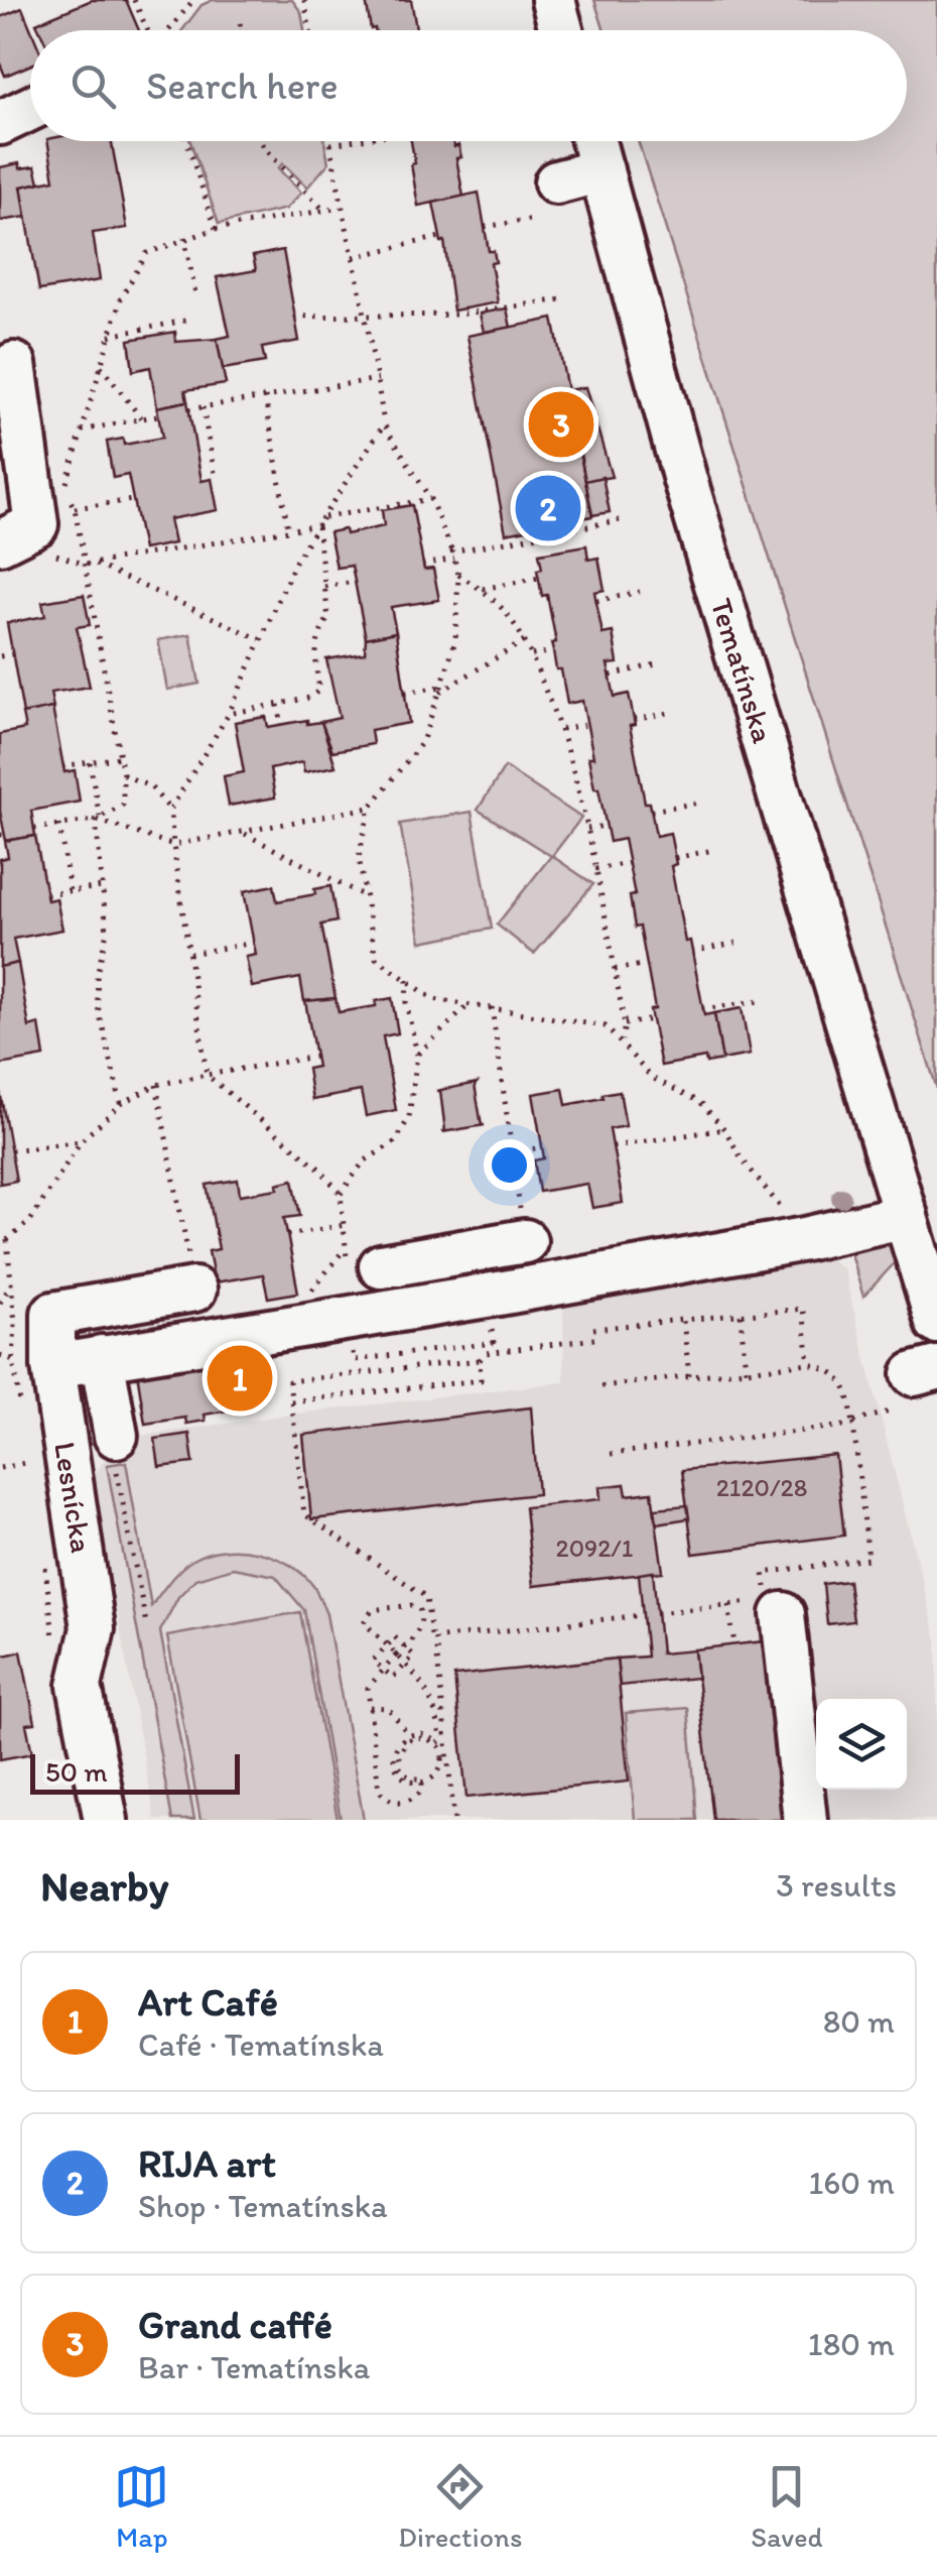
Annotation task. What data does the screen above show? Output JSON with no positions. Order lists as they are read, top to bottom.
{
  "streets": {
    "street": ["Tematínska", "Lesnícka"]
  },
  "house_numbers": ["2120/28", "2092/1"],
  "scale_bar": "50 m",
  "page": {
    "search": "Search here",
    "pins": ["3", "2", "1"],
    "scale": "50 m",
    "heading": ["Nearby", "3 results"],
    "list": [
      {
        "mark": "1",
        "name": "Art Café",
        "note": "Café · Tematínska",
        "value": "80 m"
      },
      {
        "mark": "2",
        "name": "RIJA art",
        "note": "Shop · Tematínska",
        "value": "160 m"
      },
      {
        "mark": "3",
        "name": "Grand caffé",
        "note": "Bar · Tematínska",
        "value": "180 m"
      }
    ],
    "nav": ["Map", "Directions", "Saved"]
  }
}
